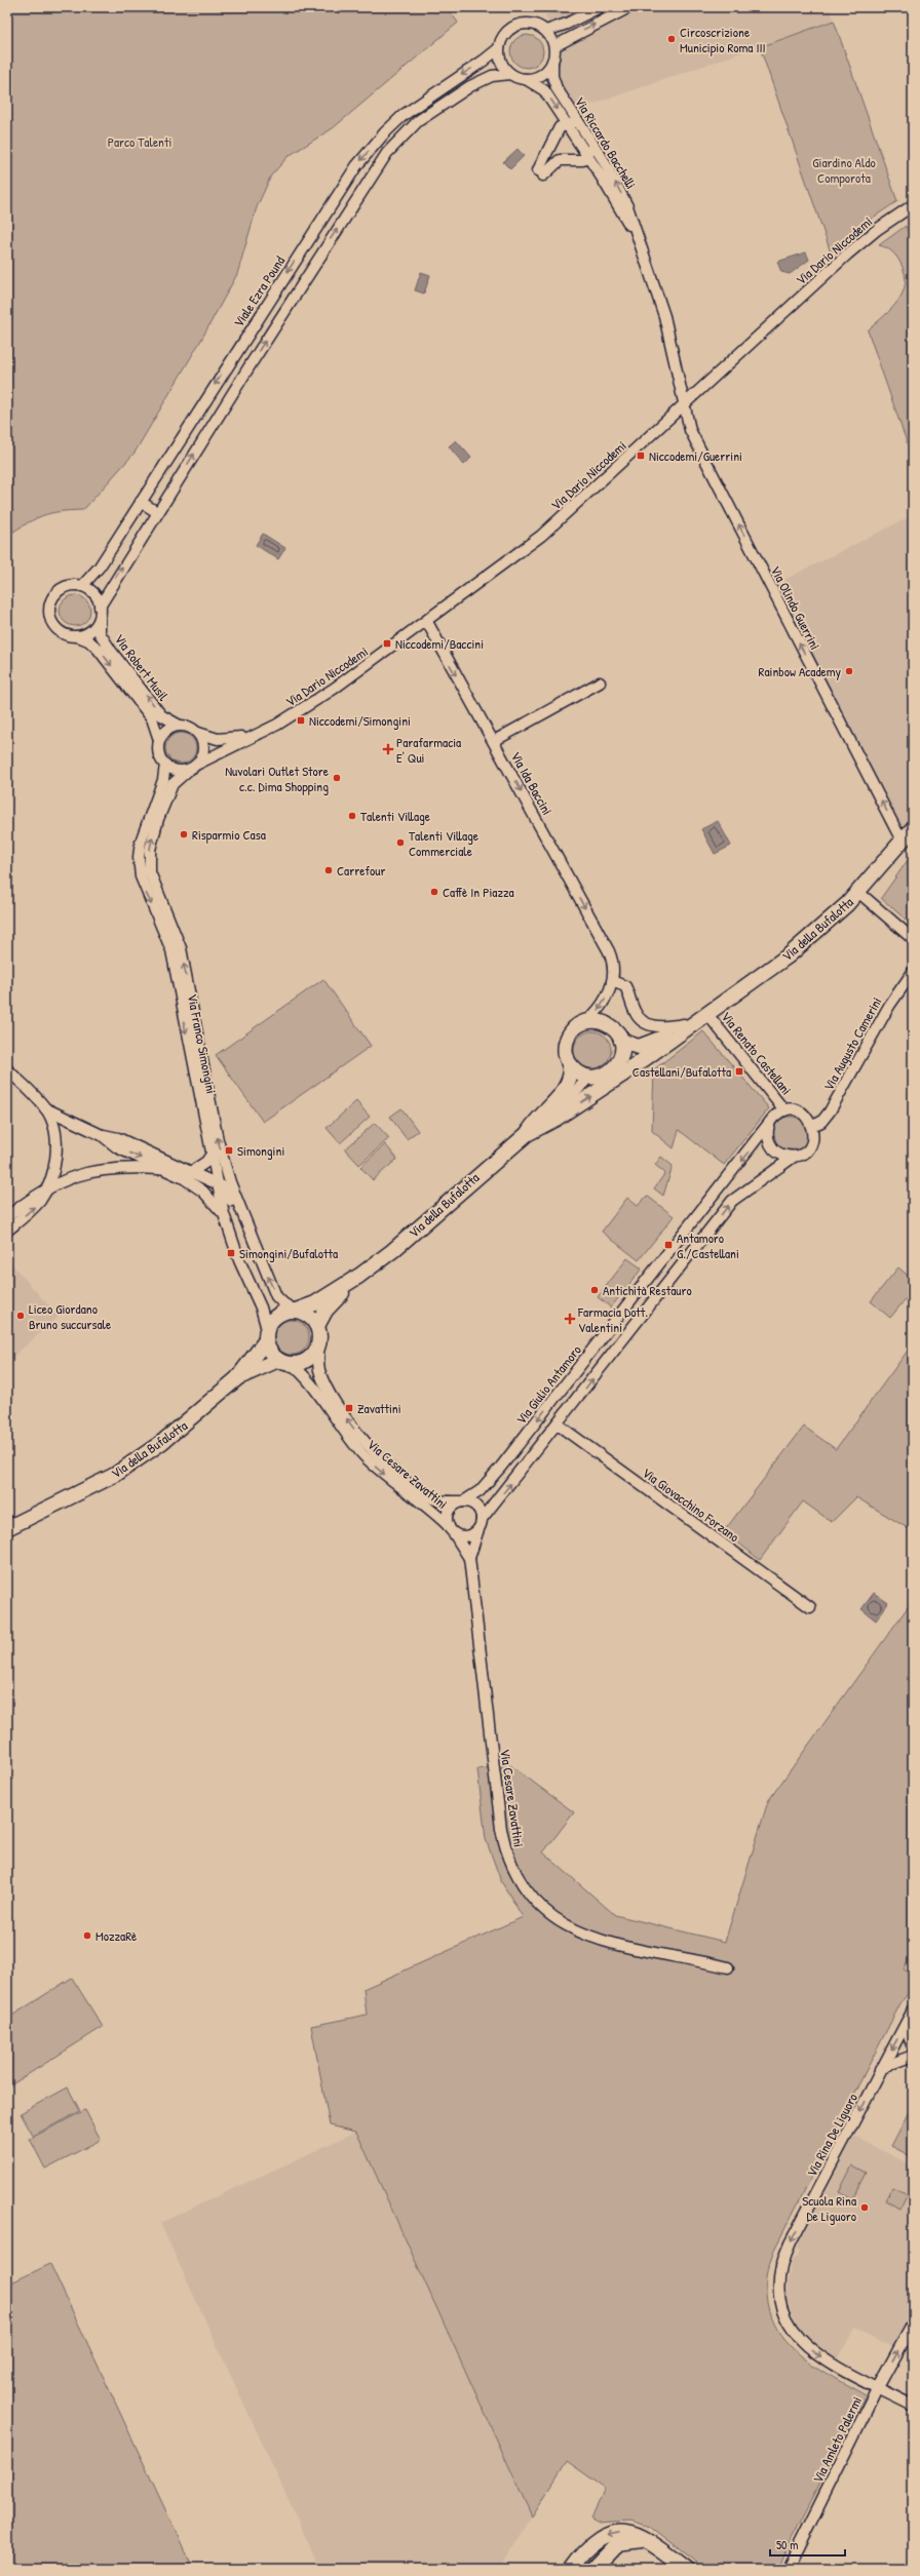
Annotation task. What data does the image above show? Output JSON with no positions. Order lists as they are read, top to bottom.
{
  "streets": {
    "street": [
      "Via Riccardo Bacchelli",
      "Via Dario Niccodemi",
      "Viale Ezra Pound",
      "Via Olindo Guerrini",
      "Via Robert Musil",
      "Via Ida Baccini",
      "Via della Bufalotta",
      "Via Franco Simongini",
      "Via Augusto Camerini",
      "Via Renato Castellani",
      "Via Giulio Antamoro",
      "Via Cesare Zavattini",
      "Via Giovacchino Forzano",
      "Via Rina De Liguoro",
      "Via Amleto Palermi"
    ]
  },
  "crossings": [
    ["Via Riccardo Bacchelli", "Via Dario Niccodemi"],
    ["Via Riccardo Bacchelli", "Viale Ezra Pound"],
    ["Via Riccardo Bacchelli", "Via Olindo Guerrini"],
    ["Via Dario Niccodemi", "Via Olindo Guerrini"],
    ["Via Dario Niccodemi", "Via Robert Musil"],
    ["Via Dario Niccodemi", "Via Ida Baccini"],
    ["Via Dario Niccodemi", "Via Franco Simongini"],
    ["Viale Ezra Pound", "Via Robert Musil"],
    ["Via Olindo Guerrini", "Via della Bufalotta"],
    ["Via Robert Musil", "Via Franco Simongini"],
    ["Via della Bufalotta", "Via Franco Simongini"],
    ["Via della Bufalotta", "Via Renato Castellani"],
    ["Via della Bufalotta", "Via Cesare Zavattini"],
    ["Via Franco Simongini", "Via Cesare Zavattini"],
    ["Via Augusto Camerini", "Via Renato Castellani"],
    ["Via Augusto Camerini", "Via Giulio Antamoro"],
    ["Via Renato Castellani", "Via Giulio Antamoro"],
    ["Via Giulio Antamoro", "Via Cesare Zavattini"],
    ["Via Rina De Liguoro", "Via Amleto Palermi"]
  ],
  "one_way": ["Via Olindo Guerrini", "Via Ida Baccini", "Via Rina De Liguoro"],
  "parks": ["Parco Talenti", "Giardino Aldo Comporota"],
  "places": {
    "other": [
      "Circoscrizione Municipio Roma III",
      "Rainbow Academy",
      "Nuvolari Outlet Store c.c. Dima Shopping",
      "Talenti Village",
      "Risparmio Casa",
      "Talenti Village Commerciale",
      "Carrefour",
      "Caffè In Piazza",
      "Antichità Restauro",
      "Liceo Giordano Bruno succursale",
      "MozzaRè",
      "Scuola Rina De Liguoro"
    ],
    "transit": [
      "Niccodemi/Guerrini",
      "Niccodemi/Baccini",
      "Niccodemi/Simongini",
      "Castellani/Bufalotta",
      "Simongini",
      "Antamoro G./Castellani",
      "Simongini/Bufalotta",
      "Zavattini"
    ],
    "health": ["Parafarmacia E' Qui", "Farmacia Dott. Valentini"]
  },
  "scale_bar": "50 m"
}
